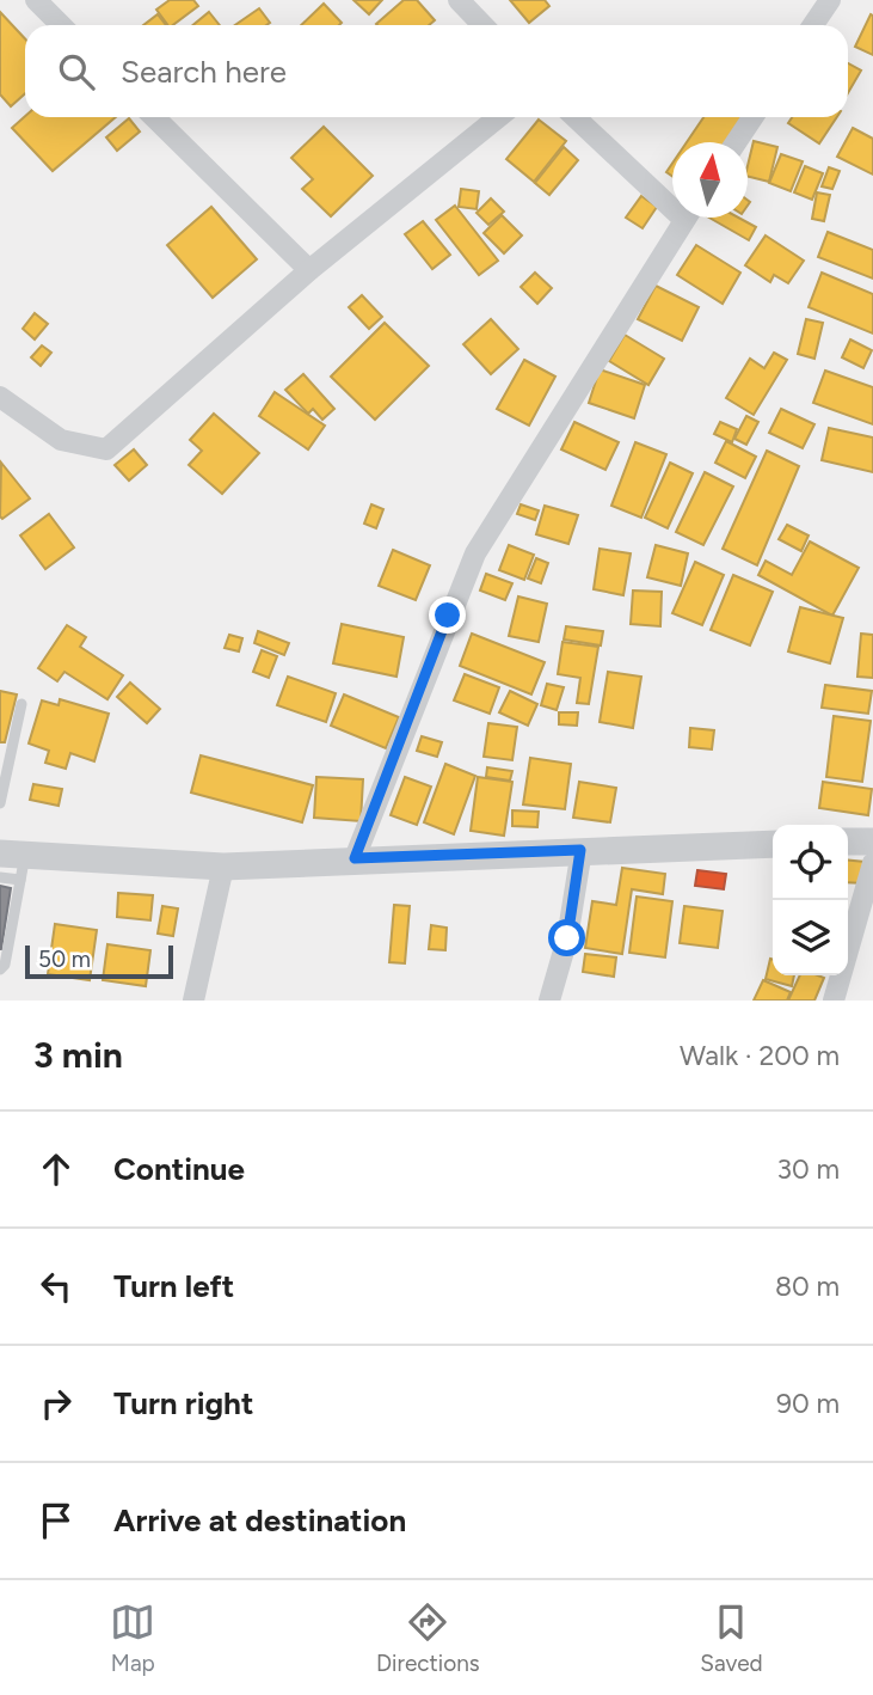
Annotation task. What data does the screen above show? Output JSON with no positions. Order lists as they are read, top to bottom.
{
  "scale_bar": "50 m",
  "north": "top",
  "page": {
    "search": "Search here",
    "scale": "50 m",
    "heading": ["3 min", "Walk · 200 m"],
    "list": [
      ["Continue", "30 m"],
      ["Turn left", "80 m"],
      ["Turn right", "90 m"],
      "Arrive at destination"
    ],
    "nav": ["Map", "Directions", "Saved"]
  }
}
